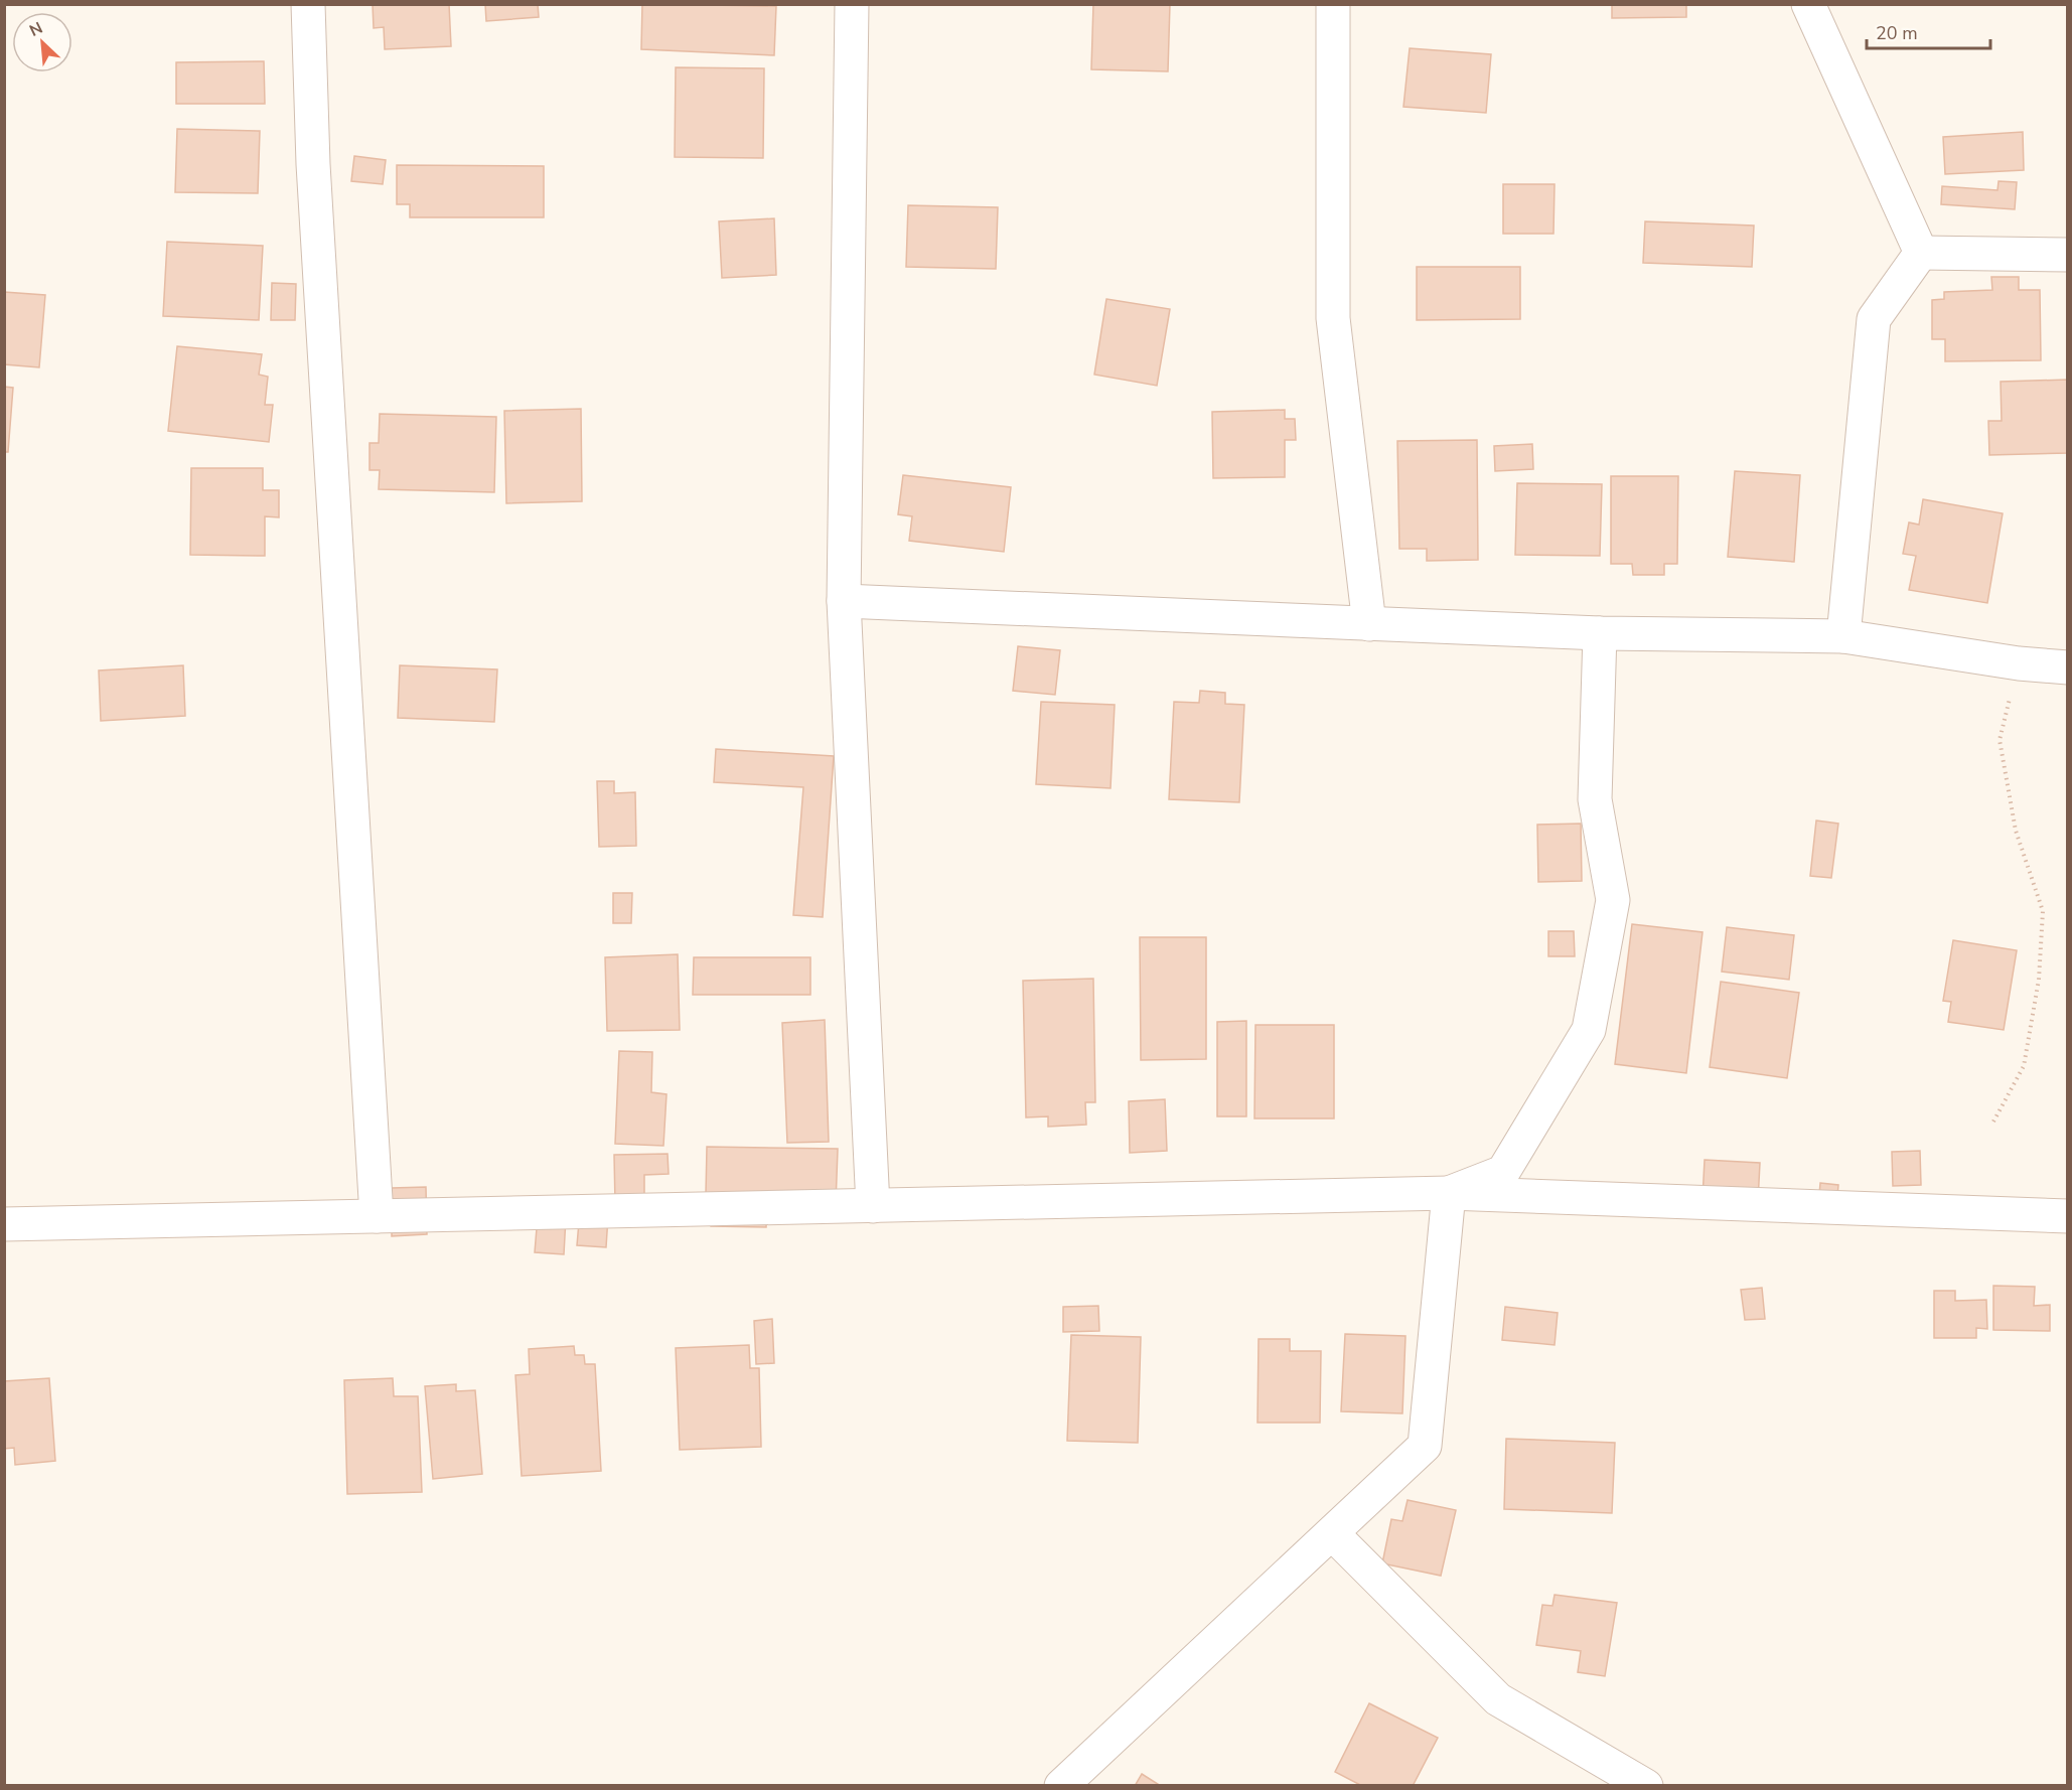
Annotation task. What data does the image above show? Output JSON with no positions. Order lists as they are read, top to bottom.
{
  "scale_bar": "20 m",
  "north": "top left"
}
